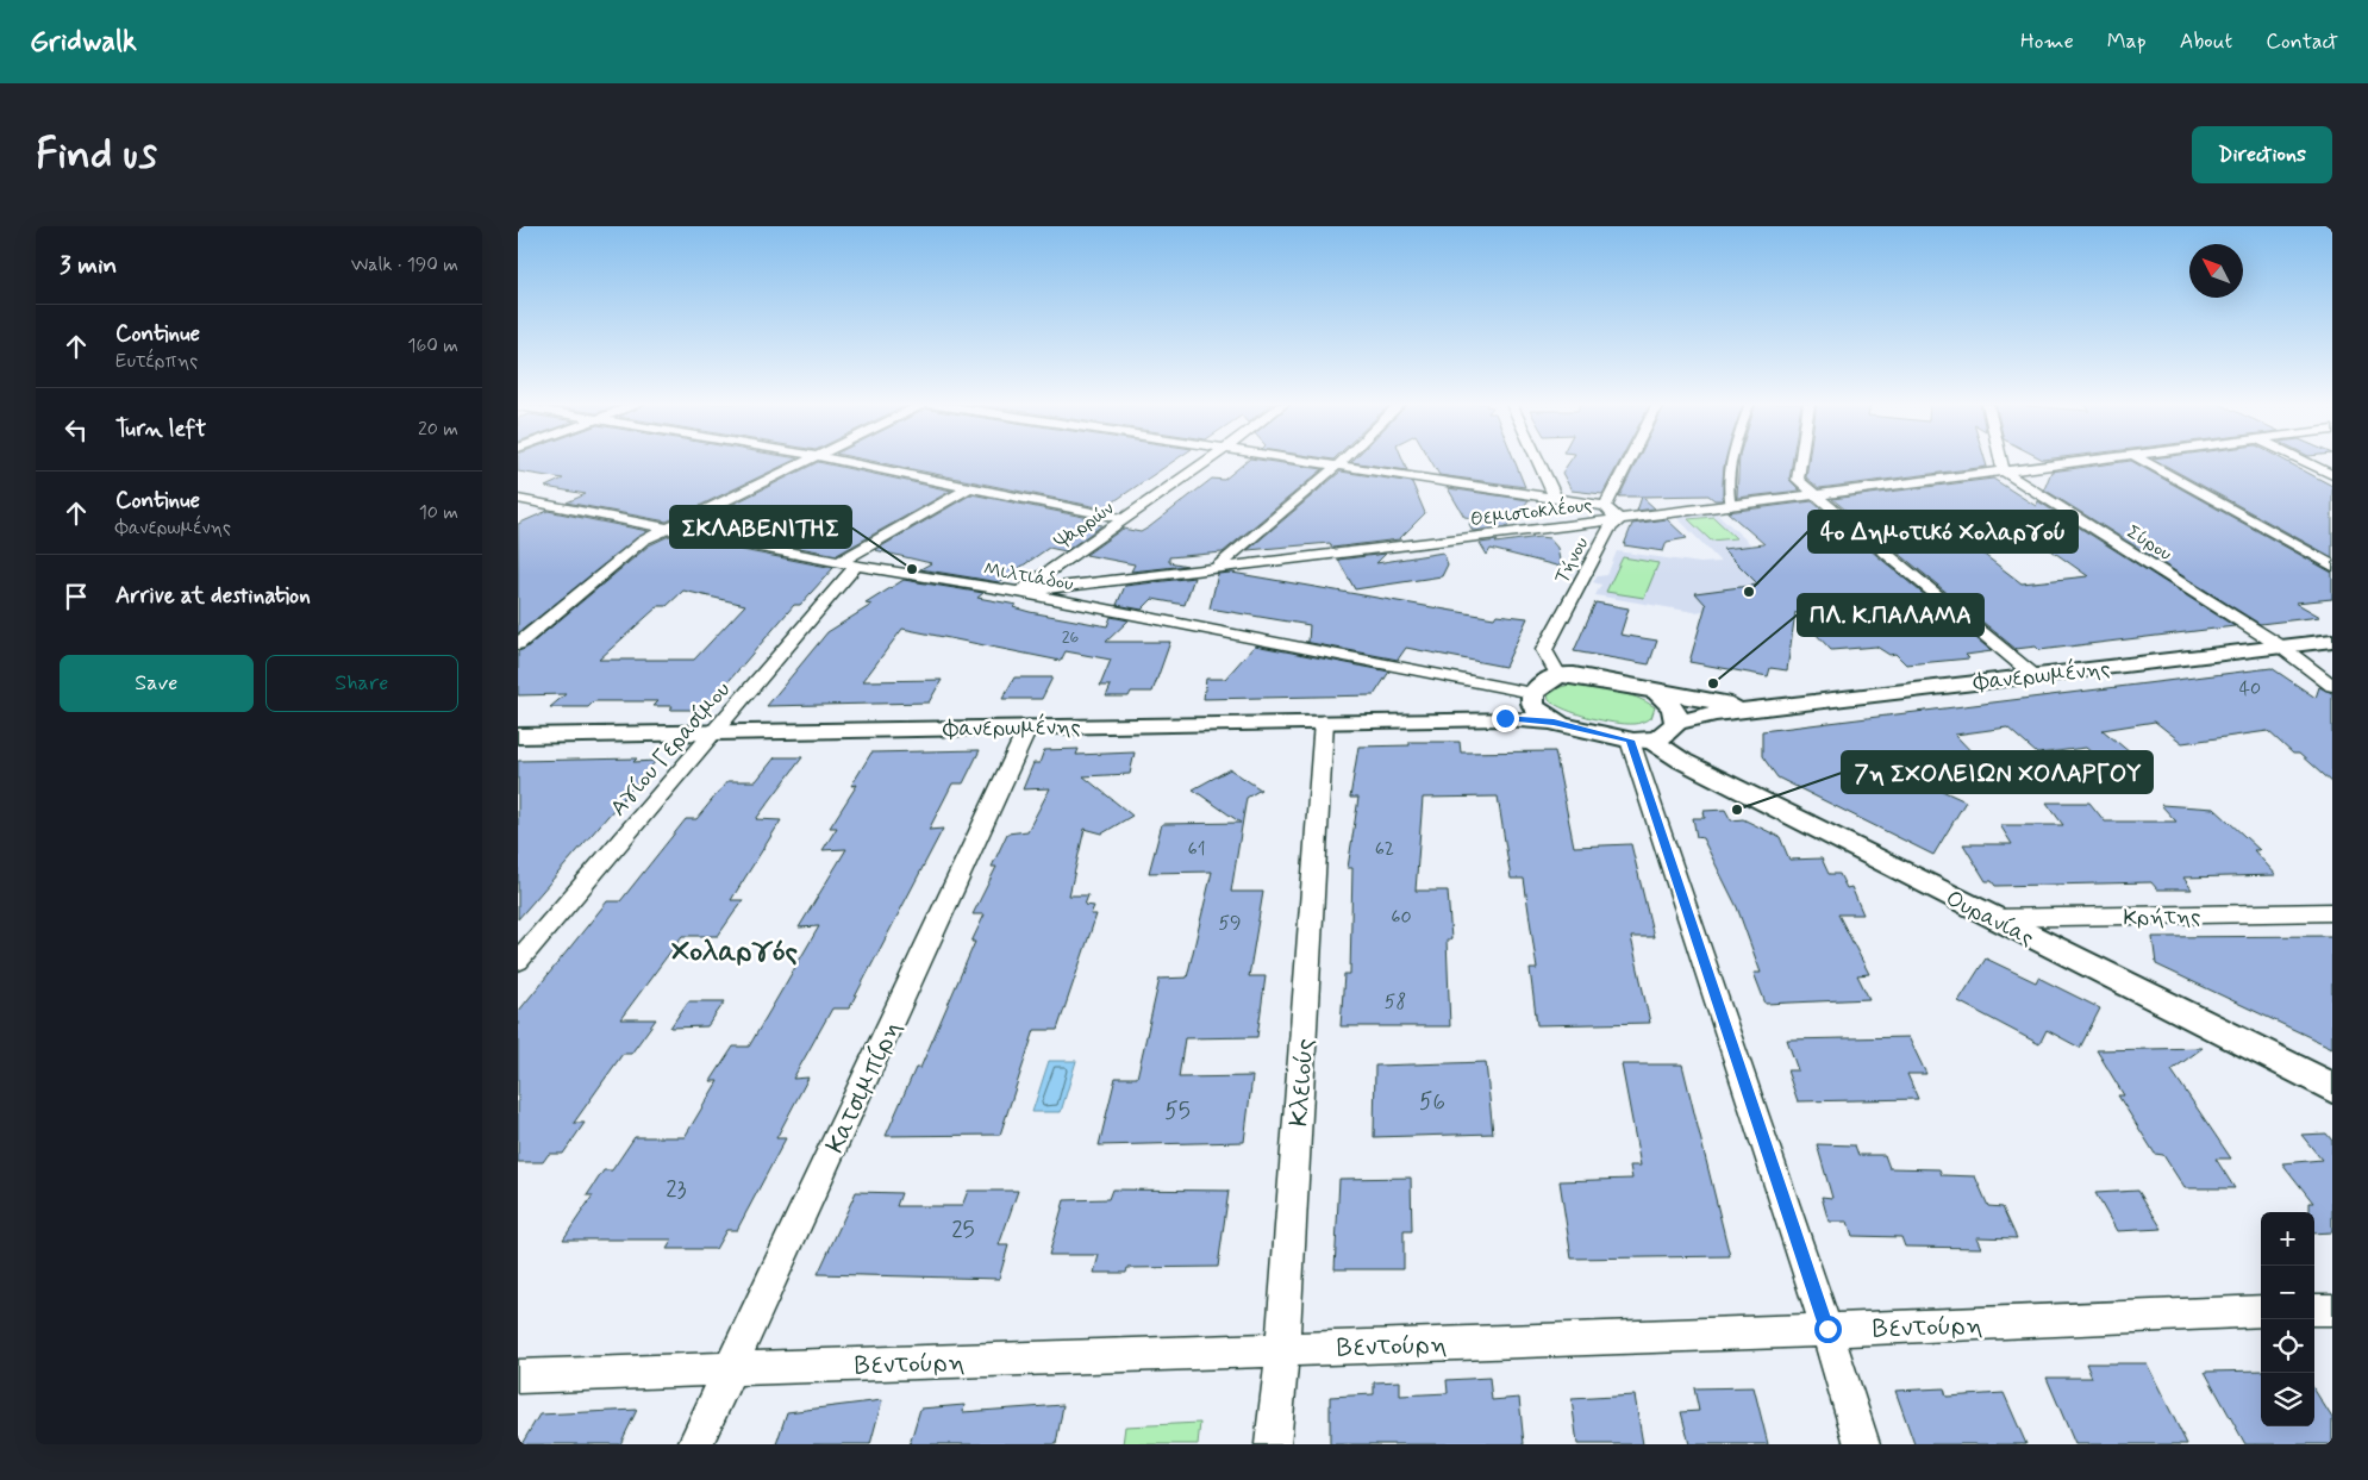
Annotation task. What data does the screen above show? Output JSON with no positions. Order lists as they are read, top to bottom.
{
  "streets": {
    "street": [
      "Θεμιστοκλέους",
      "Ψαρρών",
      "Σύρου",
      "Τήνου",
      "Μιλτιάδου",
      "Φανερωμένης",
      "Αγίου Γερασίμου",
      "Κρήτης",
      "Ουρανίας",
      "Κλειούς",
      "Κατσιμπίρη",
      "Βεντούρη"
    ]
  },
  "crossings": [
    ["Θεμιστοκλέους", "Ψαρρών"],
    ["Θεμιστοκλέους", "Σύρου"],
    ["Θεμιστοκλέους", "Τήνου"],
    ["Θεμιστοκλέους", "Μιλτιάδου"],
    ["Ψαρρών", "Μιλτιάδου"],
    ["Σύρου", "Φανερωμένης"],
    ["Τήνου", "Φανερωμένης"],
    ["Μιλτιάδου", "Φανερωμένης"],
    ["Μιλτιάδου", "Αγίου Γερασίμου"],
    ["Φανερωμένης", "Αγίου Γερασίμου"],
    ["Φανερωμένης", "Ουρανίας"],
    ["Φανερωμένης", "Κλειούς"],
    ["Φανερωμένης", "Κατσιμπίρη"],
    ["Κρήτης", "Ουρανίας"],
    ["Κλειούς", "Βεντούρη"],
    ["Κατσιμπίρη", "Βεντούρη"]
  ],
  "districts": ["Χολαργός"],
  "places": [
    "ΣΚΛΑΒΕΝΙΤΗΣ",
    "4ο Δημοτικό Χολαργού",
    "ΠΛ. Κ.ΠΑΛΑΜΑ",
    "7η ΣΧΟΛΕΙΩΝ ΧΟΛΑΡΓΟΥ"
  ],
  "house_numbers": [
    "26",
    "40",
    "61",
    "62",
    "60",
    "59",
    "58",
    "56",
    "55",
    "23",
    "25"
  ],
  "north": "top left",
  "page": {
    "header": "Gridwalk",
    "nav": [
      "Home",
      "Map",
      "About",
      "Contact"
    ],
    "buttons": [
      "Directions",
      ["Save", "Share"]
    ],
    "title": "Find us",
    "heading": ["3 min", "Walk · 190 m"],
    "list": [
      ["Continue", "Ευτέρπης", "160 m"],
      ["Turn left", "20 m"],
      ["Continue", "Φανερωμένης", "10 m"],
      "Arrive at destination"
    ],
    "map_buttons": ["+", "−"]
  }
}
